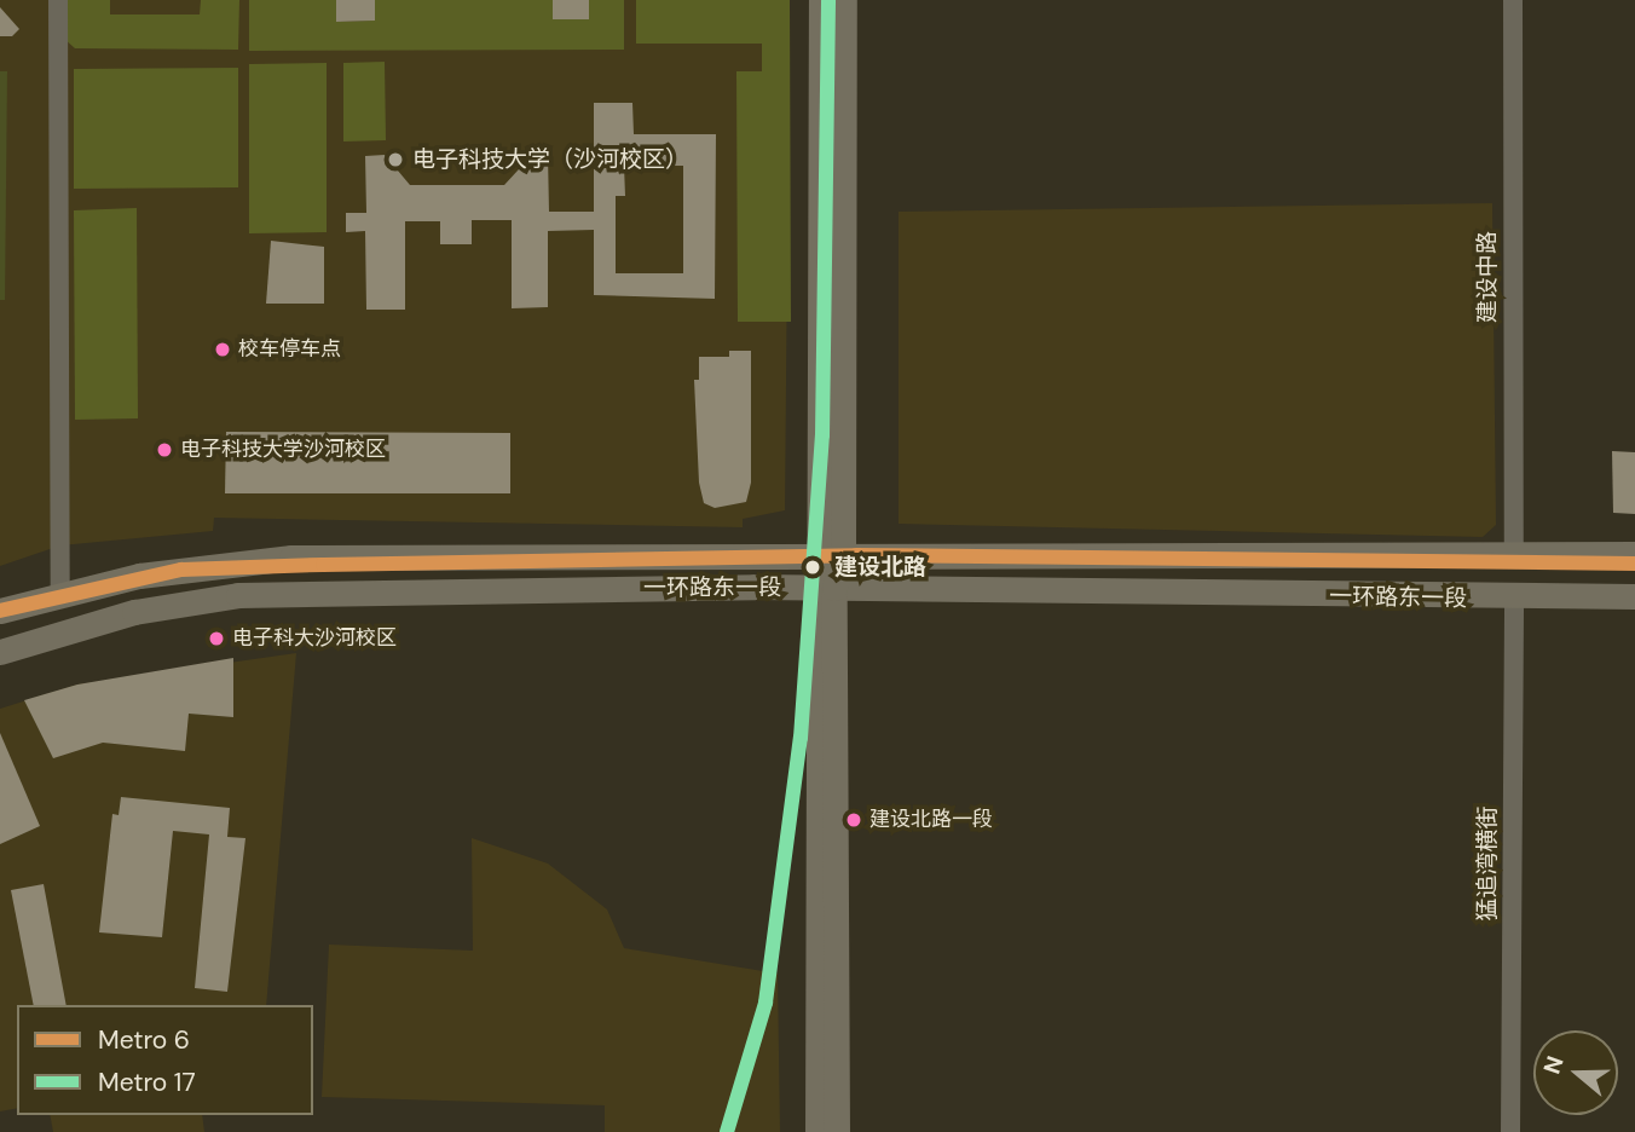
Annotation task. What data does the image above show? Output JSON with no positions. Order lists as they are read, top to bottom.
{
  "streets": {
    "main road": ["一环路东一段"],
    "street": ["建设中路", "猛追湾横街"]
  },
  "crossings": [
    ["建设中路", "一环路东一段"],
    ["一环路东一段", "猛追湾横街"]
  ],
  "places": [
    "电子科技大学（沙河校区）",
    "校车停车点",
    "电子科技大学沙河校区",
    "建设北路",
    "电子科大沙河校区",
    "建设北路一段"
  ],
  "lines": ["metro line 17", "metro line 6"],
  "legend": ["Metro 6", "Metro 17"],
  "north": "left"
}
